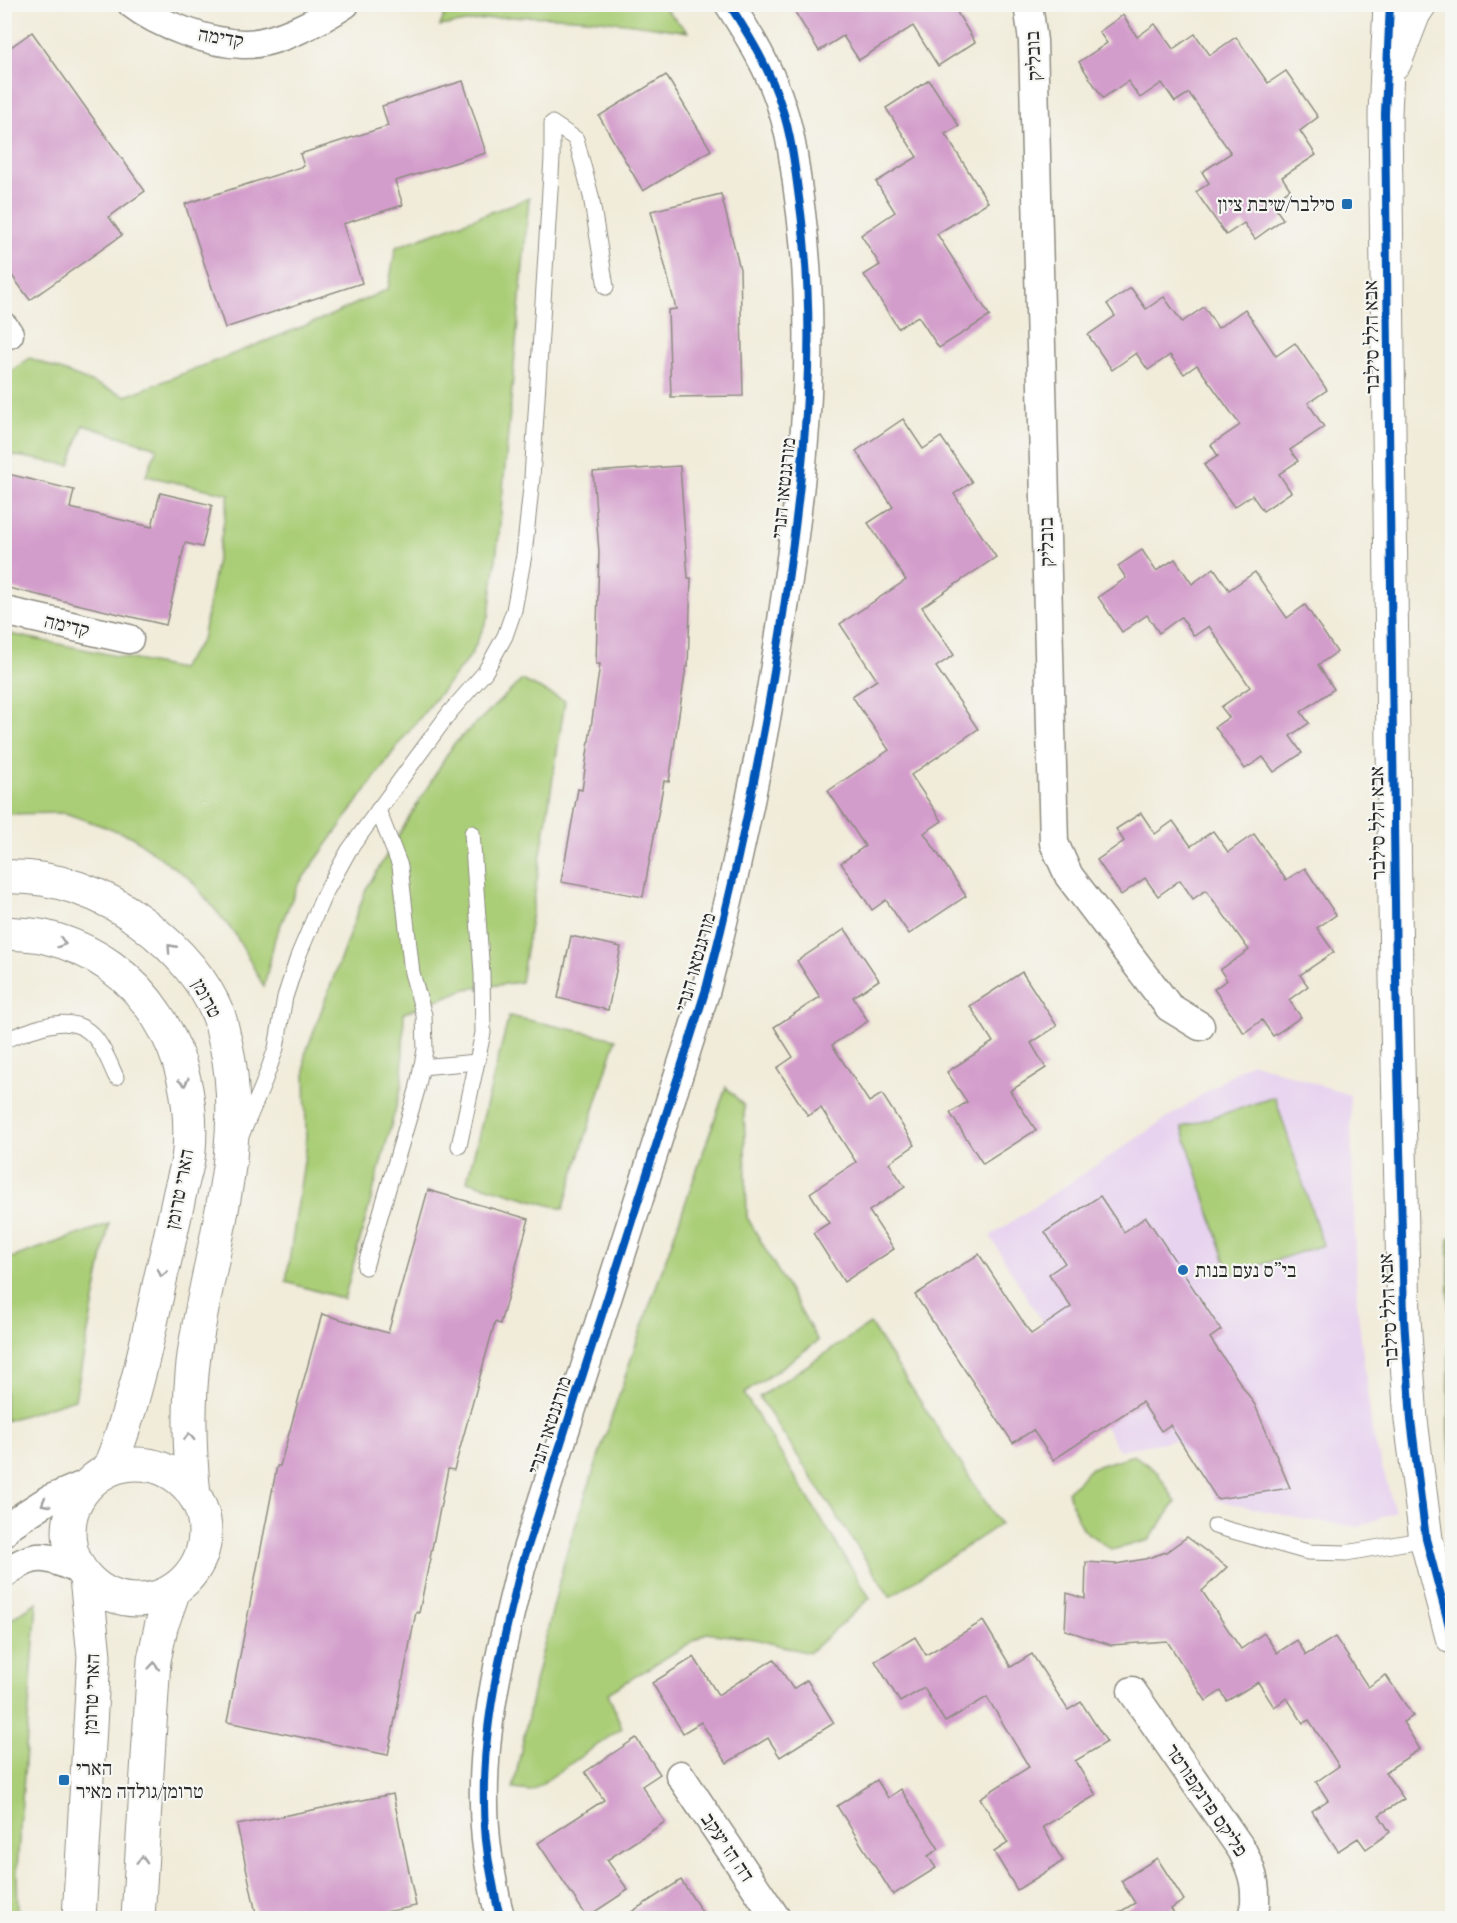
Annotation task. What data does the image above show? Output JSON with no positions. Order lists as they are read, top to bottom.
{
  "streets": {
    "street": [
      "קדימה",
      "בובליק",
      "אבא הלל סילבר",
      "מורגנטאו הנרי",
      "טרומן",
      "הארי טרומן",
      "פליקס פרנקפורטר",
      "דה הז יעקב"
    ]
  },
  "crossings": [
    ["טרומן", "הארי טרומן"]
  ],
  "one_way": ["טרומן", "הארי טרומן"],
  "places": {
    "transit": ["סילבר/שיבת ציון", "הארי טרומן/גולדה מאיר"],
    "other": ["בי\"ס נעם בנות"]
  }
}
